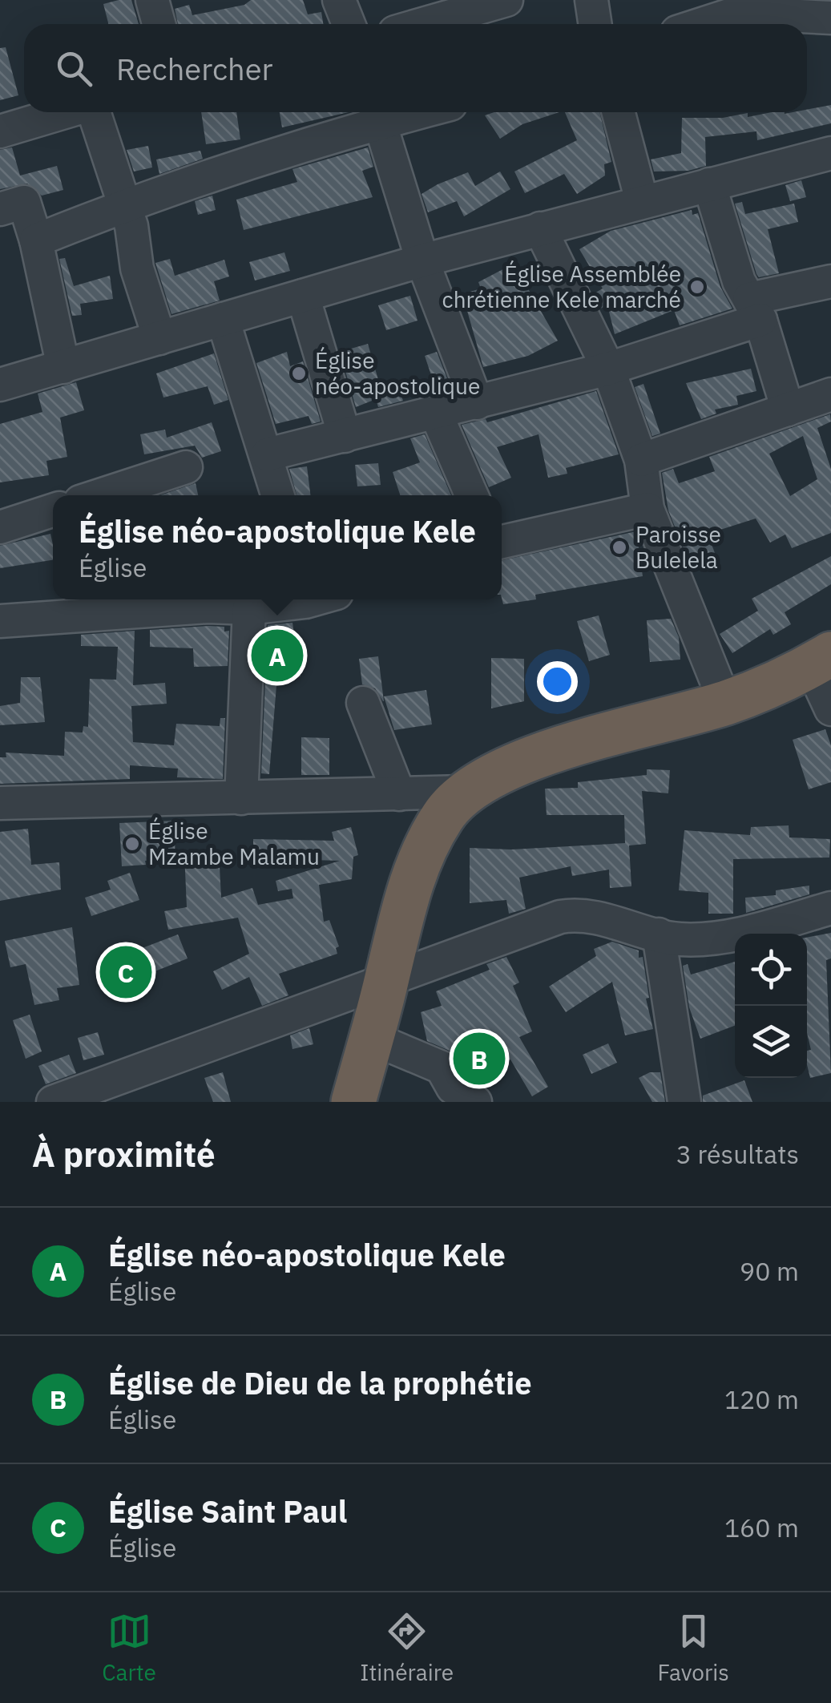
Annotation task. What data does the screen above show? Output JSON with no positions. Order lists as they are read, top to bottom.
{
  "places": [
    "Église Assemblée chrétienne Kele marché",
    "Église néo-apostolique",
    "Paroisse Bulelela",
    "Église Mzambe Malamu"
  ],
  "page": {
    "search": "Rechercher",
    "popup": ["Église néo-apostolique Kele", "Église"],
    "pins": ["A", "C", "B"],
    "heading": ["À proximité", "3 résultats"],
    "list": [
      {
        "mark": "A",
        "name": "Église néo-apostolique Kele",
        "note": "Église",
        "value": "90 m"
      },
      {
        "mark": "B",
        "name": "Église de Dieu de la prophétie",
        "note": "Église",
        "value": "120 m"
      },
      {
        "mark": "C",
        "name": "Église Saint Paul",
        "note": "Église",
        "value": "160 m"
      }
    ],
    "nav": ["Carte", "Itinéraire", "Favoris"]
  }
}
